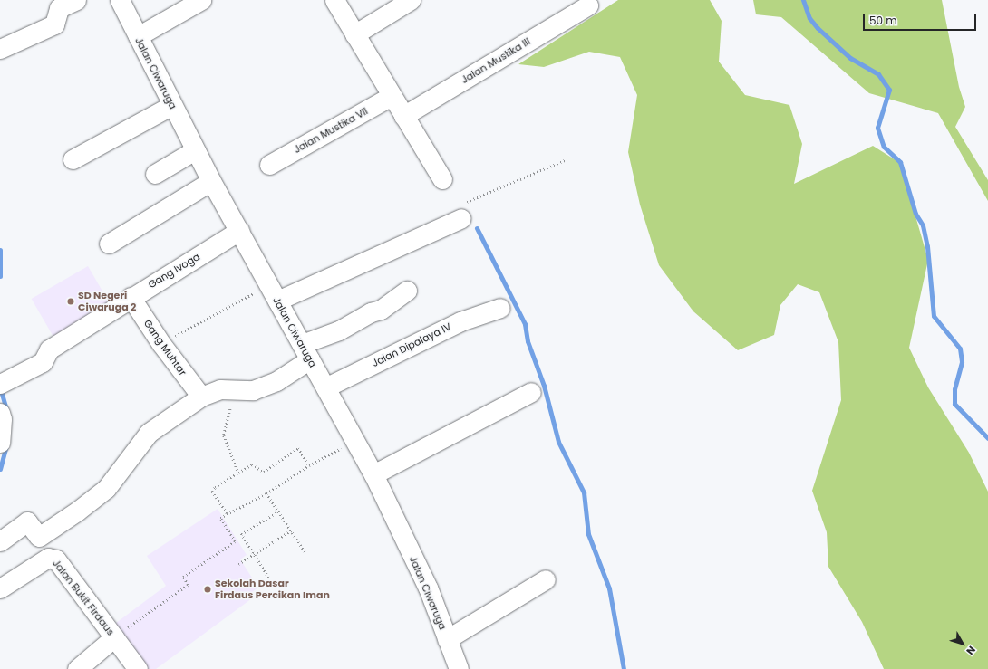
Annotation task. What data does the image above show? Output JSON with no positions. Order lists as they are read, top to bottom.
{
  "streets": {
    "street": [
      "Jalan Mustika III",
      "Jalan Ciwaruga",
      "Jalan Mustika VII",
      "Gang Ivoga",
      "Jalan Dipalaya IV",
      "Gang Muhtar",
      "Jalan Bukit Firdaus"
    ]
  },
  "crossings": [
    ["Jalan Ciwaruga", "Gang Ivoga"],
    ["Jalan Ciwaruga", "Jalan Dipalaya IV"],
    ["Gang Ivoga", "Gang Muhtar"]
  ],
  "places": ["SD Negeri Ciwaruga 2", "Sekolah Dasar Firdaus Percikan Iman"],
  "scale_bar": "50 m",
  "north": "bottom right"
}
